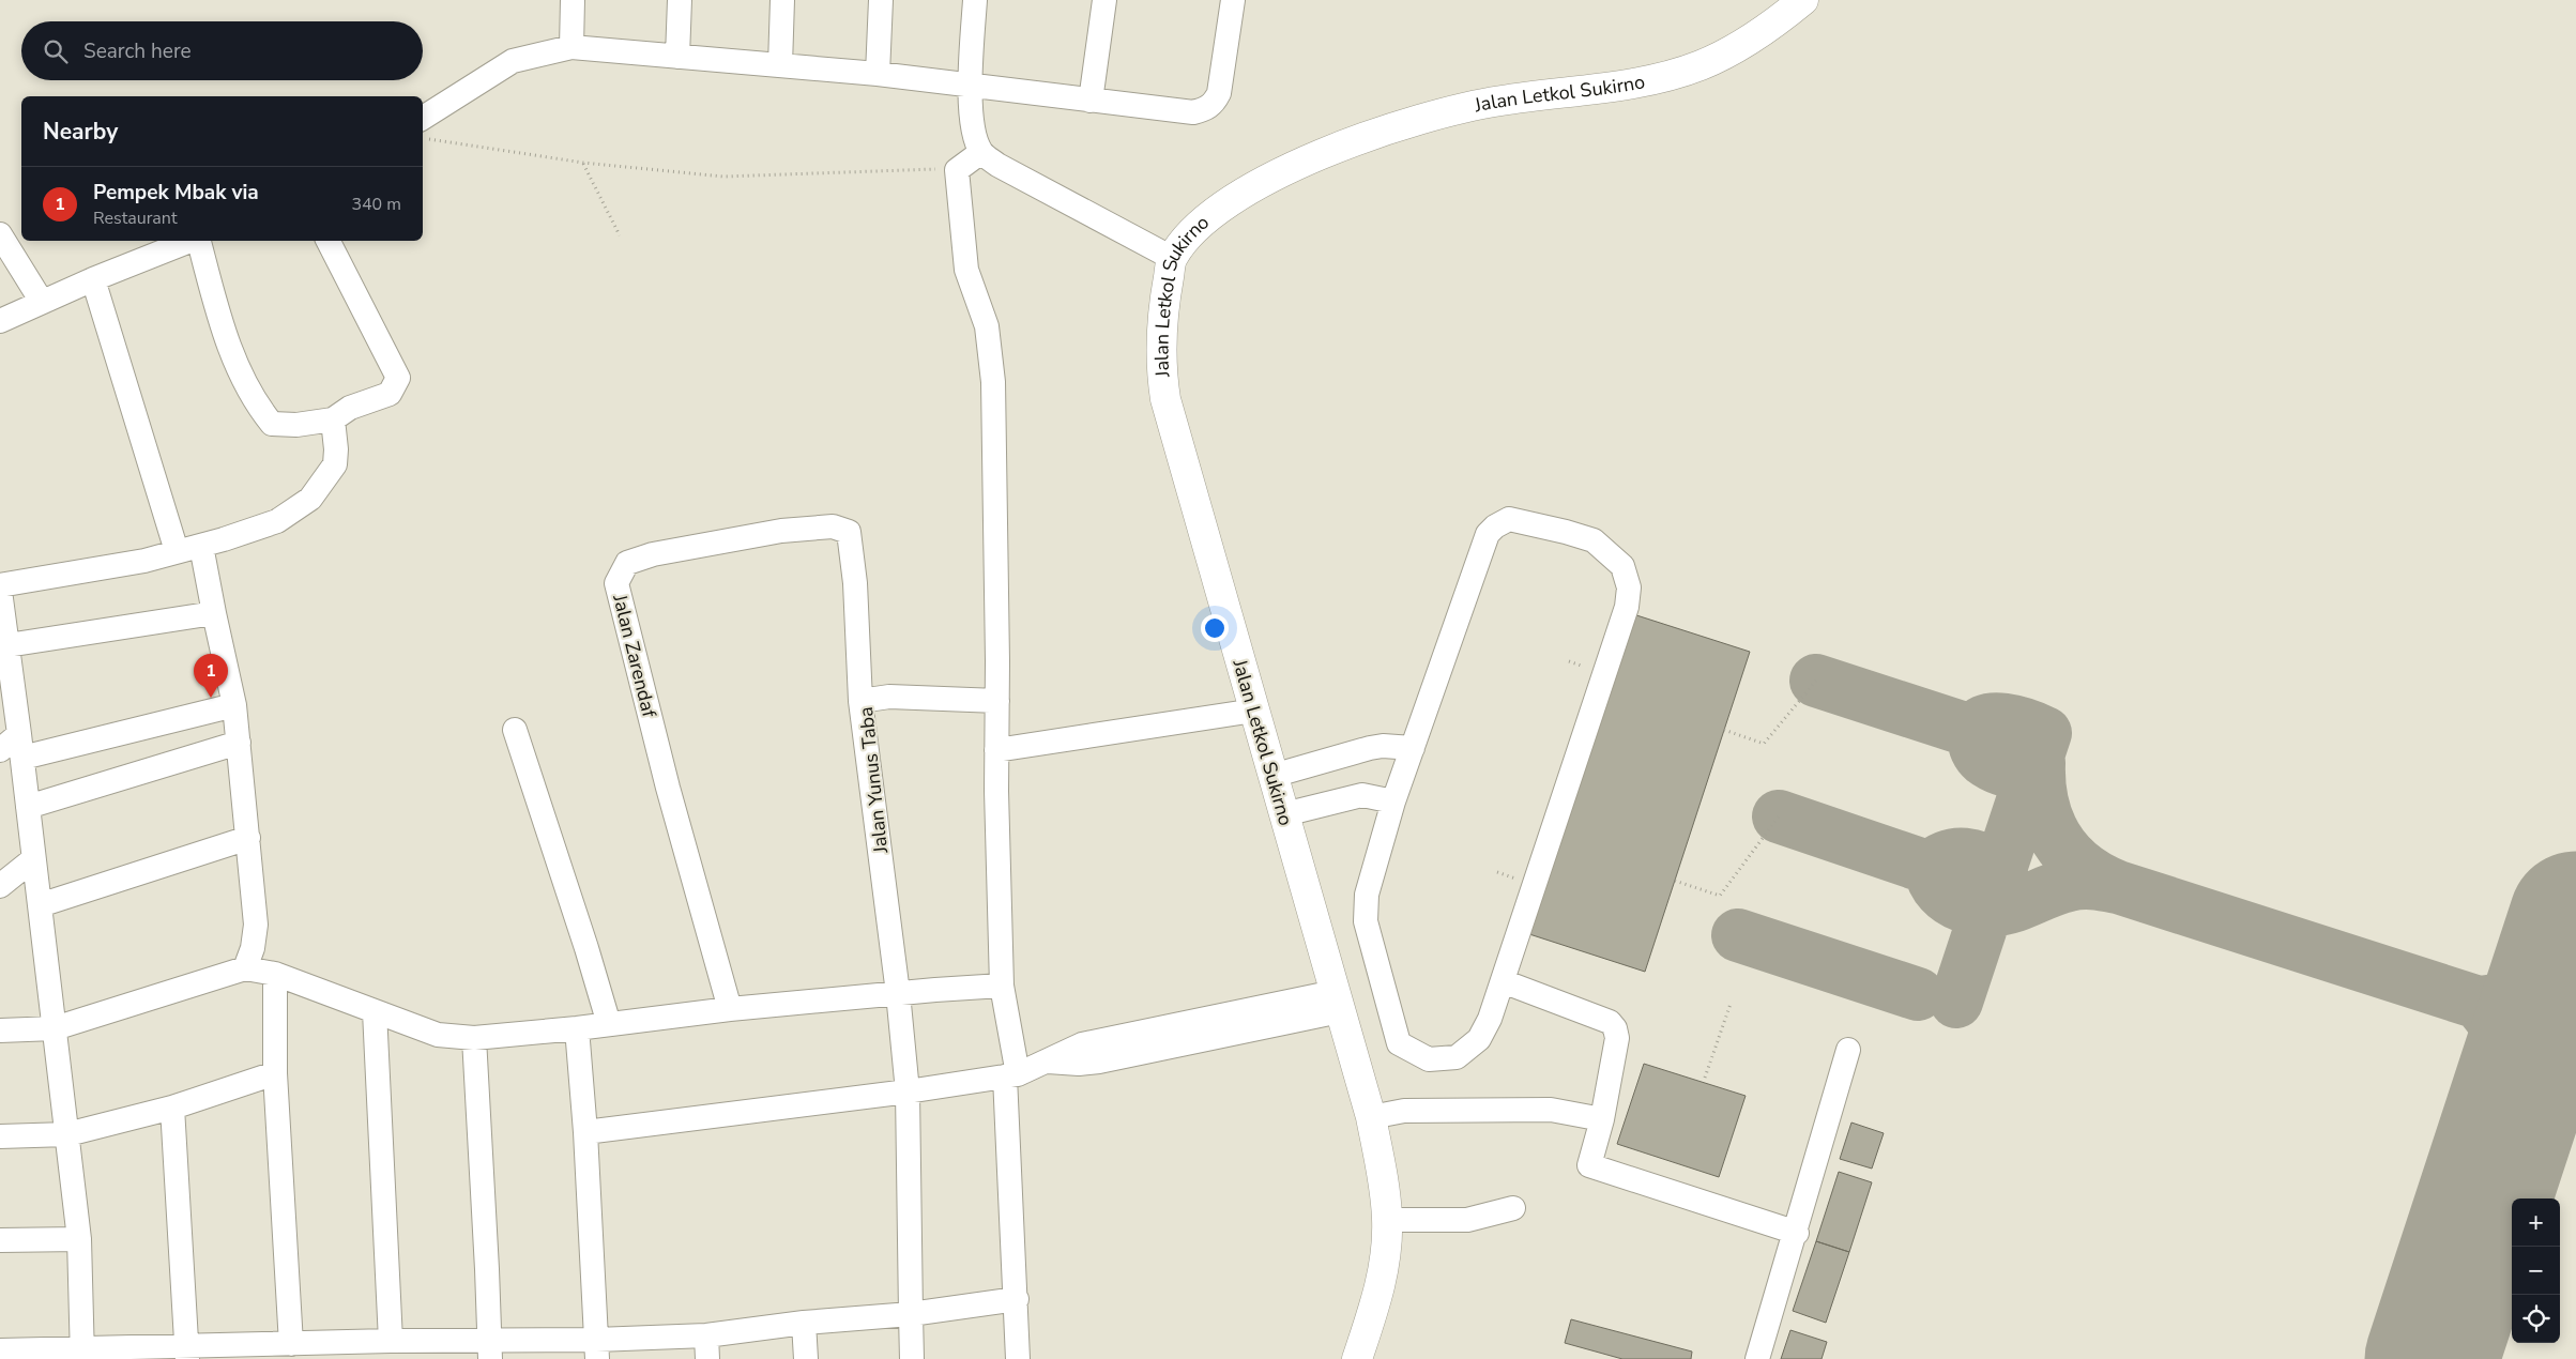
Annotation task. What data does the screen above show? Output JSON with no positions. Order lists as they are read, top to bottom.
{
  "streets": {
    "main road": ["Jalan Letkol Sukirno"],
    "street": ["Jalan Zarendaf", "Jalan Yunus Taba"]
  },
  "crossings": [
    ["Jalan Zarendaf", "Jalan Yunus Taba"]
  ],
  "page": {
    "search": "Search here",
    "heading": "Nearby",
    "list": [
      {
        "mark": "1",
        "name": "Pempek Mbak via",
        "note": "Restaurant",
        "value": "340 m"
      }
    ],
    "pins": "1",
    "map_buttons": ["+", "−"]
  }
}
